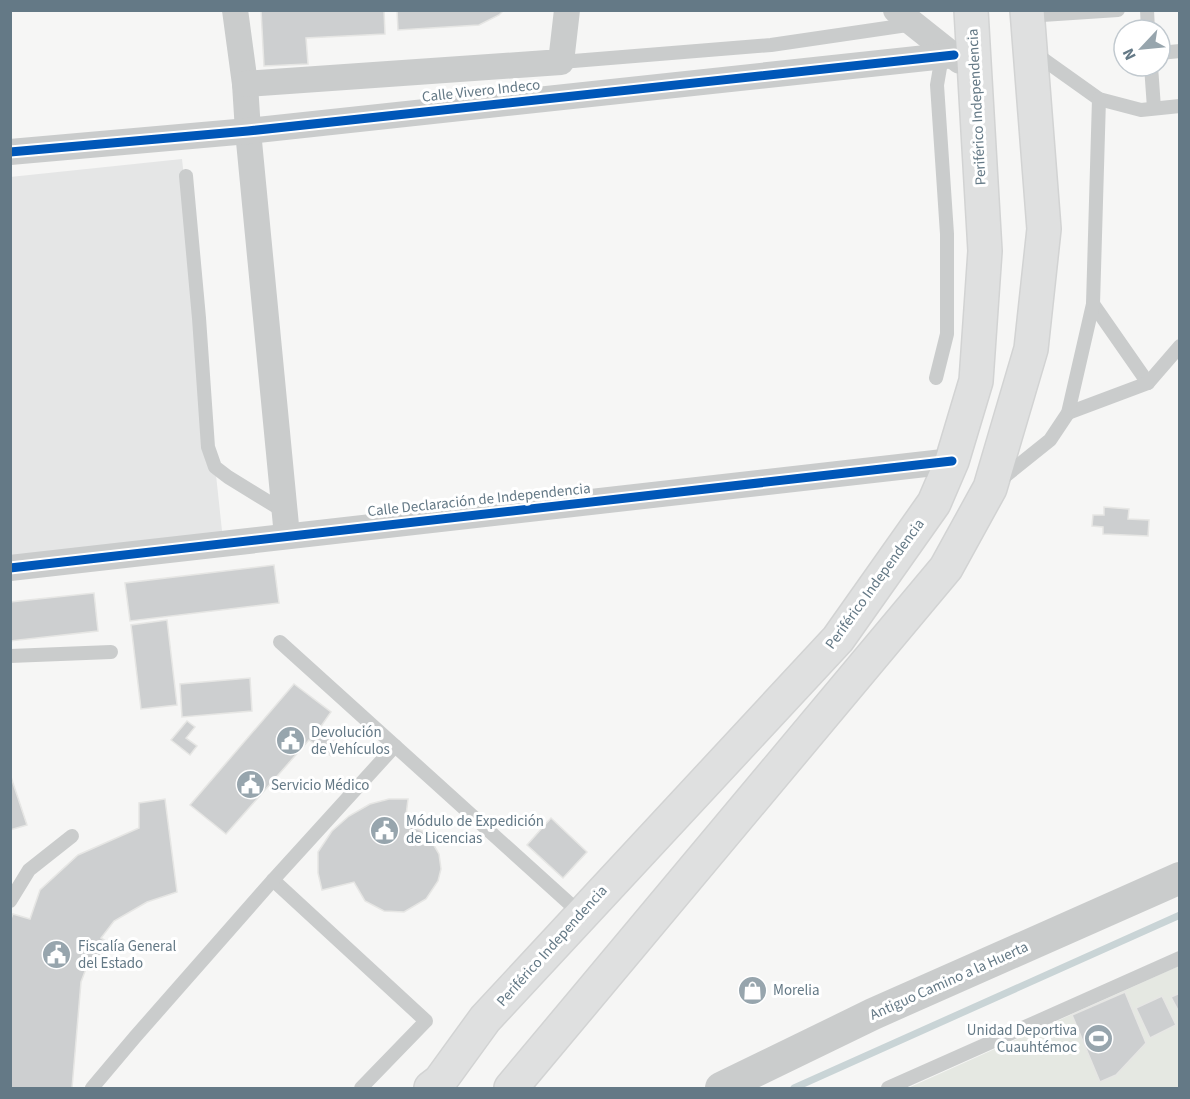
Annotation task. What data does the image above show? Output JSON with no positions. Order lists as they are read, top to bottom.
{
  "streets": {
    "highway": ["Periférico Independencia"],
    "street": ["Calle Vivero Indeco", "Calle Declaración de Independencia", "Antiguo Camino a la Huerta"]
  },
  "crossings": [
    ["Calle Vivero Indeco", "Periférico Independencia"],
    ["Periférico Independencia", "Calle Declaración de Independencia"]
  ],
  "places": {
    "public building": [
      "Devolución de Vehículos",
      "Servicio Médico",
      "Módulo de Expedición de Licencias",
      "Fiscalía General del Estado"
    ],
    "shop": ["Morelia"],
    "sports": ["Unidad Deportiva Cuauhtémoc"]
  },
  "north": "bottom left"
}
